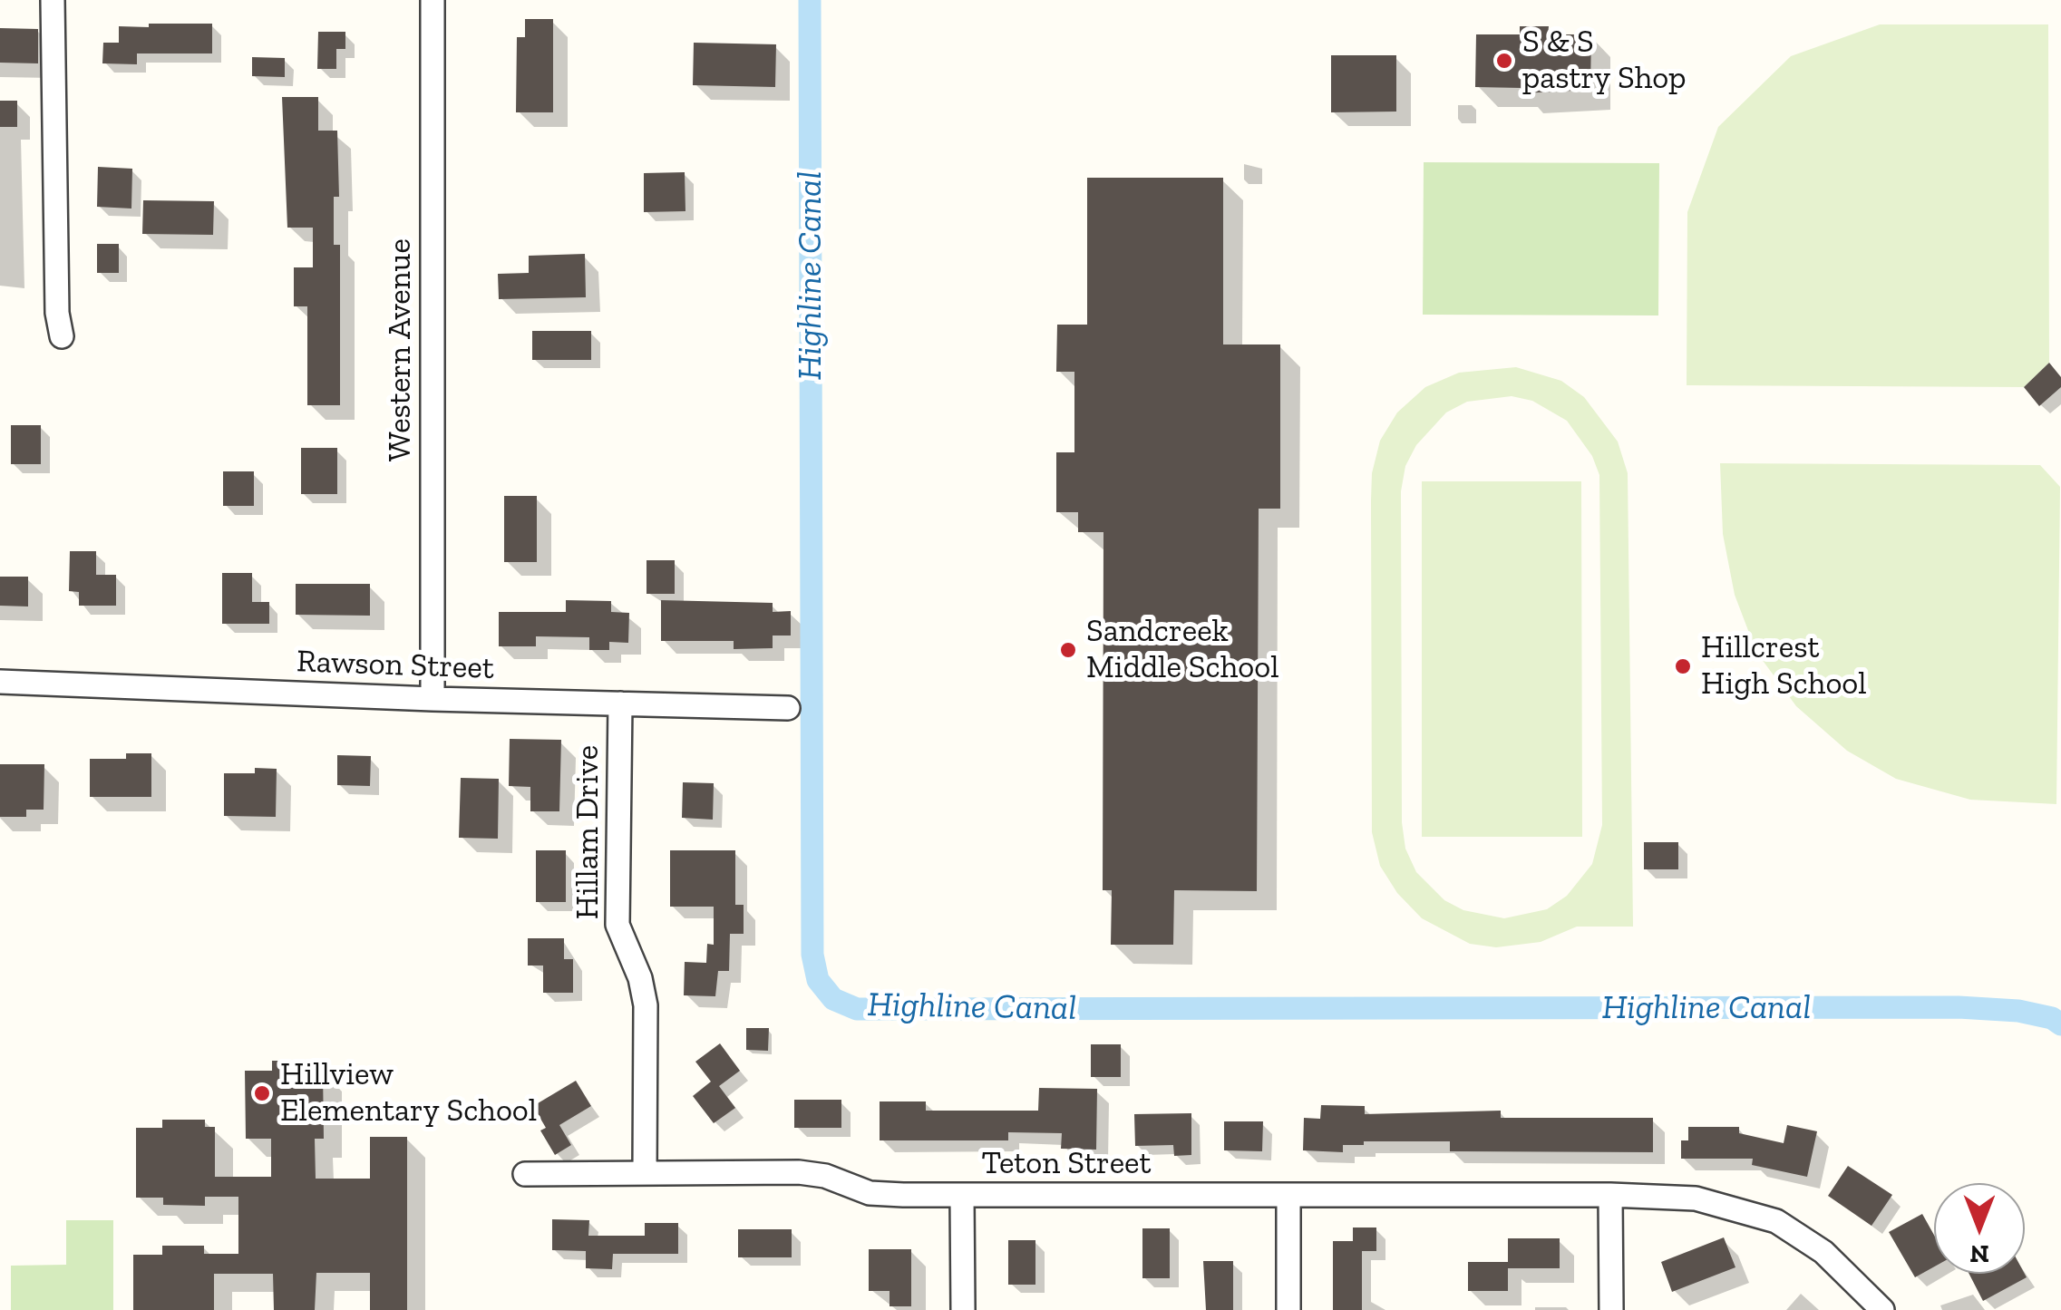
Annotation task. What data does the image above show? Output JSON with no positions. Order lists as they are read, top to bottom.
{
  "streets": {
    "street": [
      "Western Avenue",
      "Rawson Street",
      "Hillam Drive",
      "Teton Street"
    ]
  },
  "crossings": [
    ["Western Avenue", "Rawson Street"],
    ["Rawson Street", "Hillam Drive"],
    ["Hillam Drive", "Teton Street"]
  ],
  "water": ["Highline Canal"],
  "places": [
    "S & S pastry Shop",
    "Sandcreek Middle School",
    "Hillcrest High School",
    "Hillview Elementary School"
  ],
  "north": "bottom"
}
